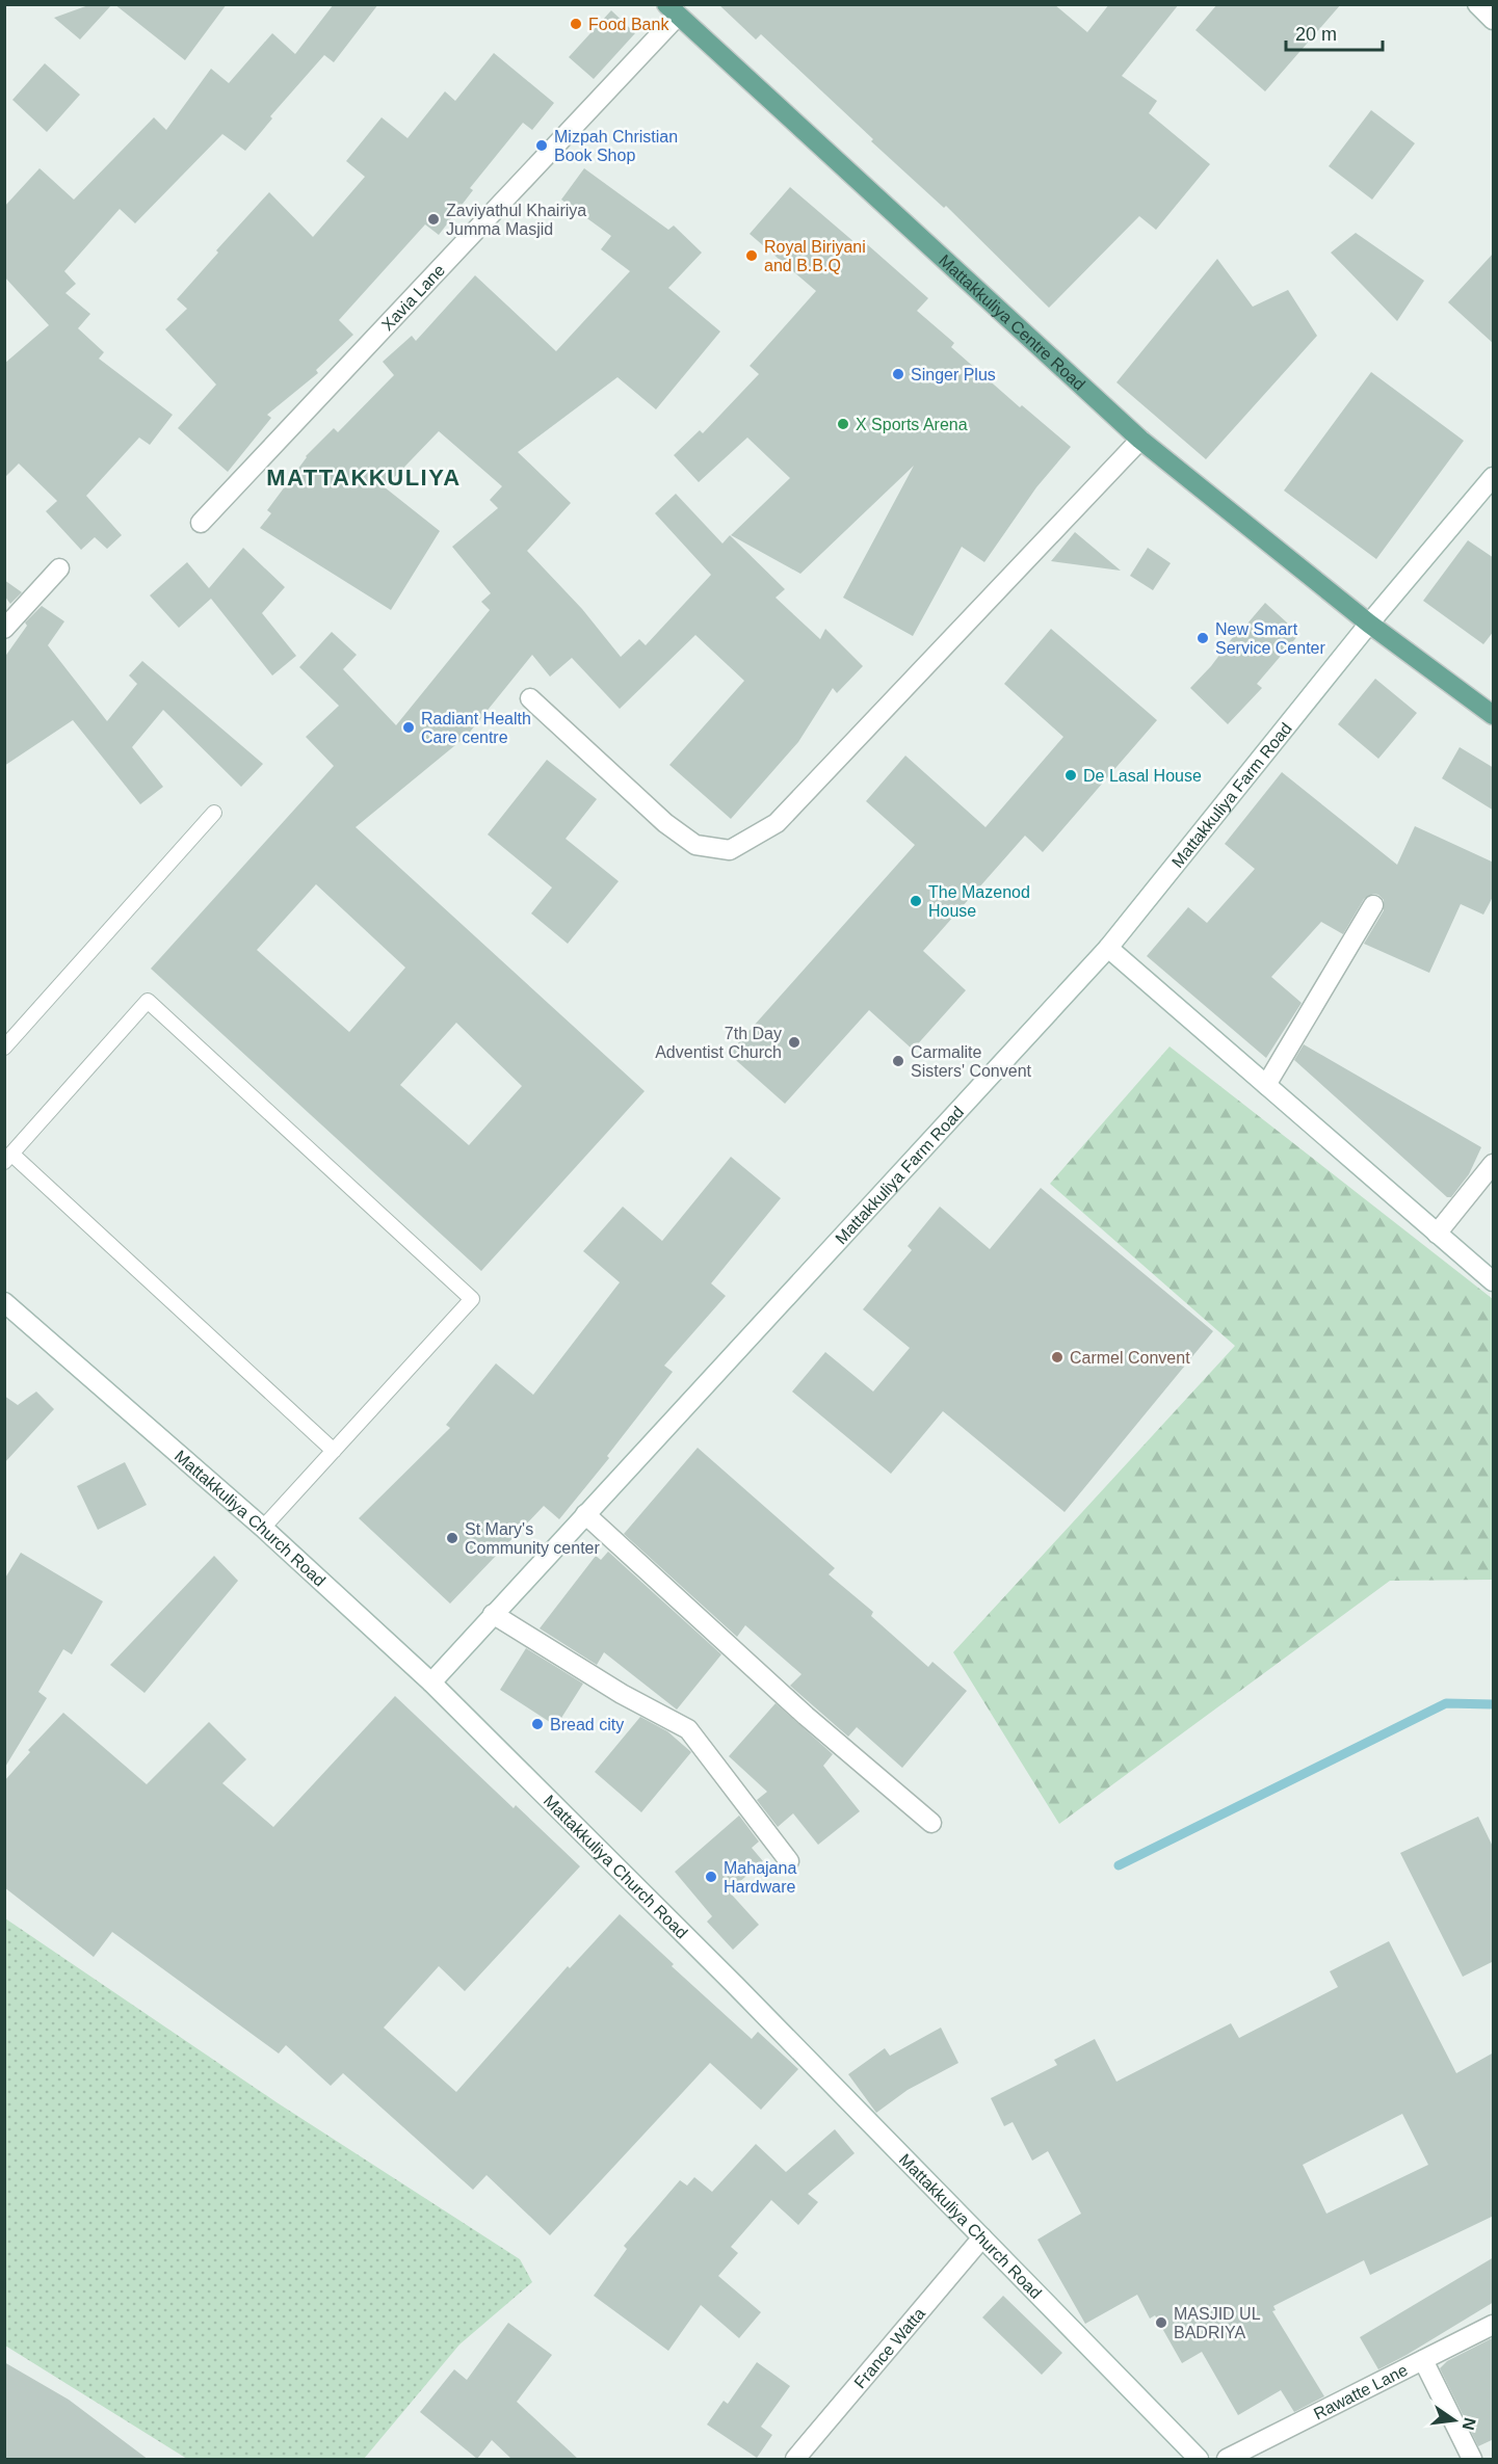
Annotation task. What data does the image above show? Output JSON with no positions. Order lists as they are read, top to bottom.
{
  "streets": {
    "main road": ["Mattakkuliya Centre Road"],
    "street": [
      "Xavia Lane",
      "Mattakkuliya Farm Road",
      "Mattakkuliya Church Road",
      "France Watta",
      "Rawatte Lane"
    ]
  },
  "crossings": [
    ["Xavia Lane", "Mattakkuliya Centre Road"],
    ["Mattakkuliya Centre Road", "Mattakkuliya Farm Road"],
    ["Mattakkuliya Farm Road", "Mattakkuliya Church Road"],
    ["Mattakkuliya Church Road", "France Watta"]
  ],
  "districts": ["MATTAKKULIYA"],
  "places": [
    "Food Bank",
    "Mizpah Christian Book Shop",
    "Zaviyathul Khairiya Jumma Masjid",
    "Royal Biriyani and B.B.Q",
    "Singer Plus",
    "X Sports Arena",
    "New Smart Service Center",
    "Radiant Health Care centre",
    "De Lasal House",
    "The Mazenod House",
    "7th Day Adventist Church",
    "Carmalite Sisters' Convent",
    "Carmel Convent",
    "St Mary's Community center",
    "Bread city",
    "Mahajana Hardware",
    "MASJID UL BADRIYA"
  ],
  "scale_bar": "20 m",
  "north": "right"
}
